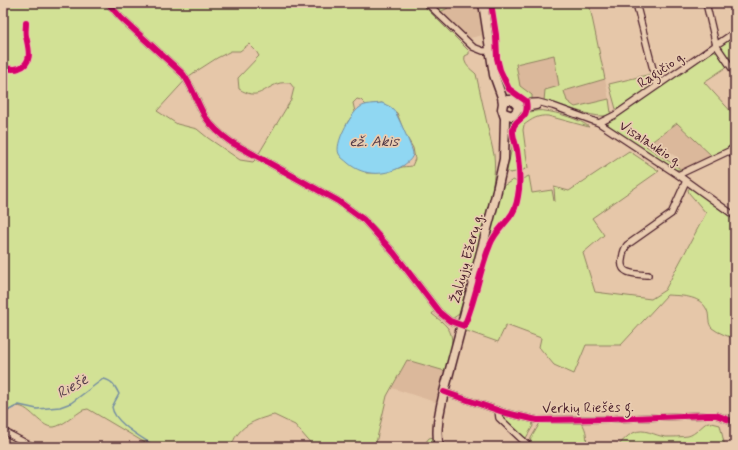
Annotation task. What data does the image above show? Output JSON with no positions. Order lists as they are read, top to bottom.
{
  "streets": {
    "main road": ["Žaliųjų Ežerų g."],
    "street": ["Ragučio g.", "Visalaukio g.", "Verkių Riešės g."]
  },
  "crossings": [
    ["Ragučio g.", "Visalaukio g."],
    ["Visalaukio g.", "Žaliųjų Ežerų g."],
    ["Žaliųjų Ežerų g.", "Verkių Riešės g."]
  ],
  "water": ["ež. Akis", "Riešė"]
}
